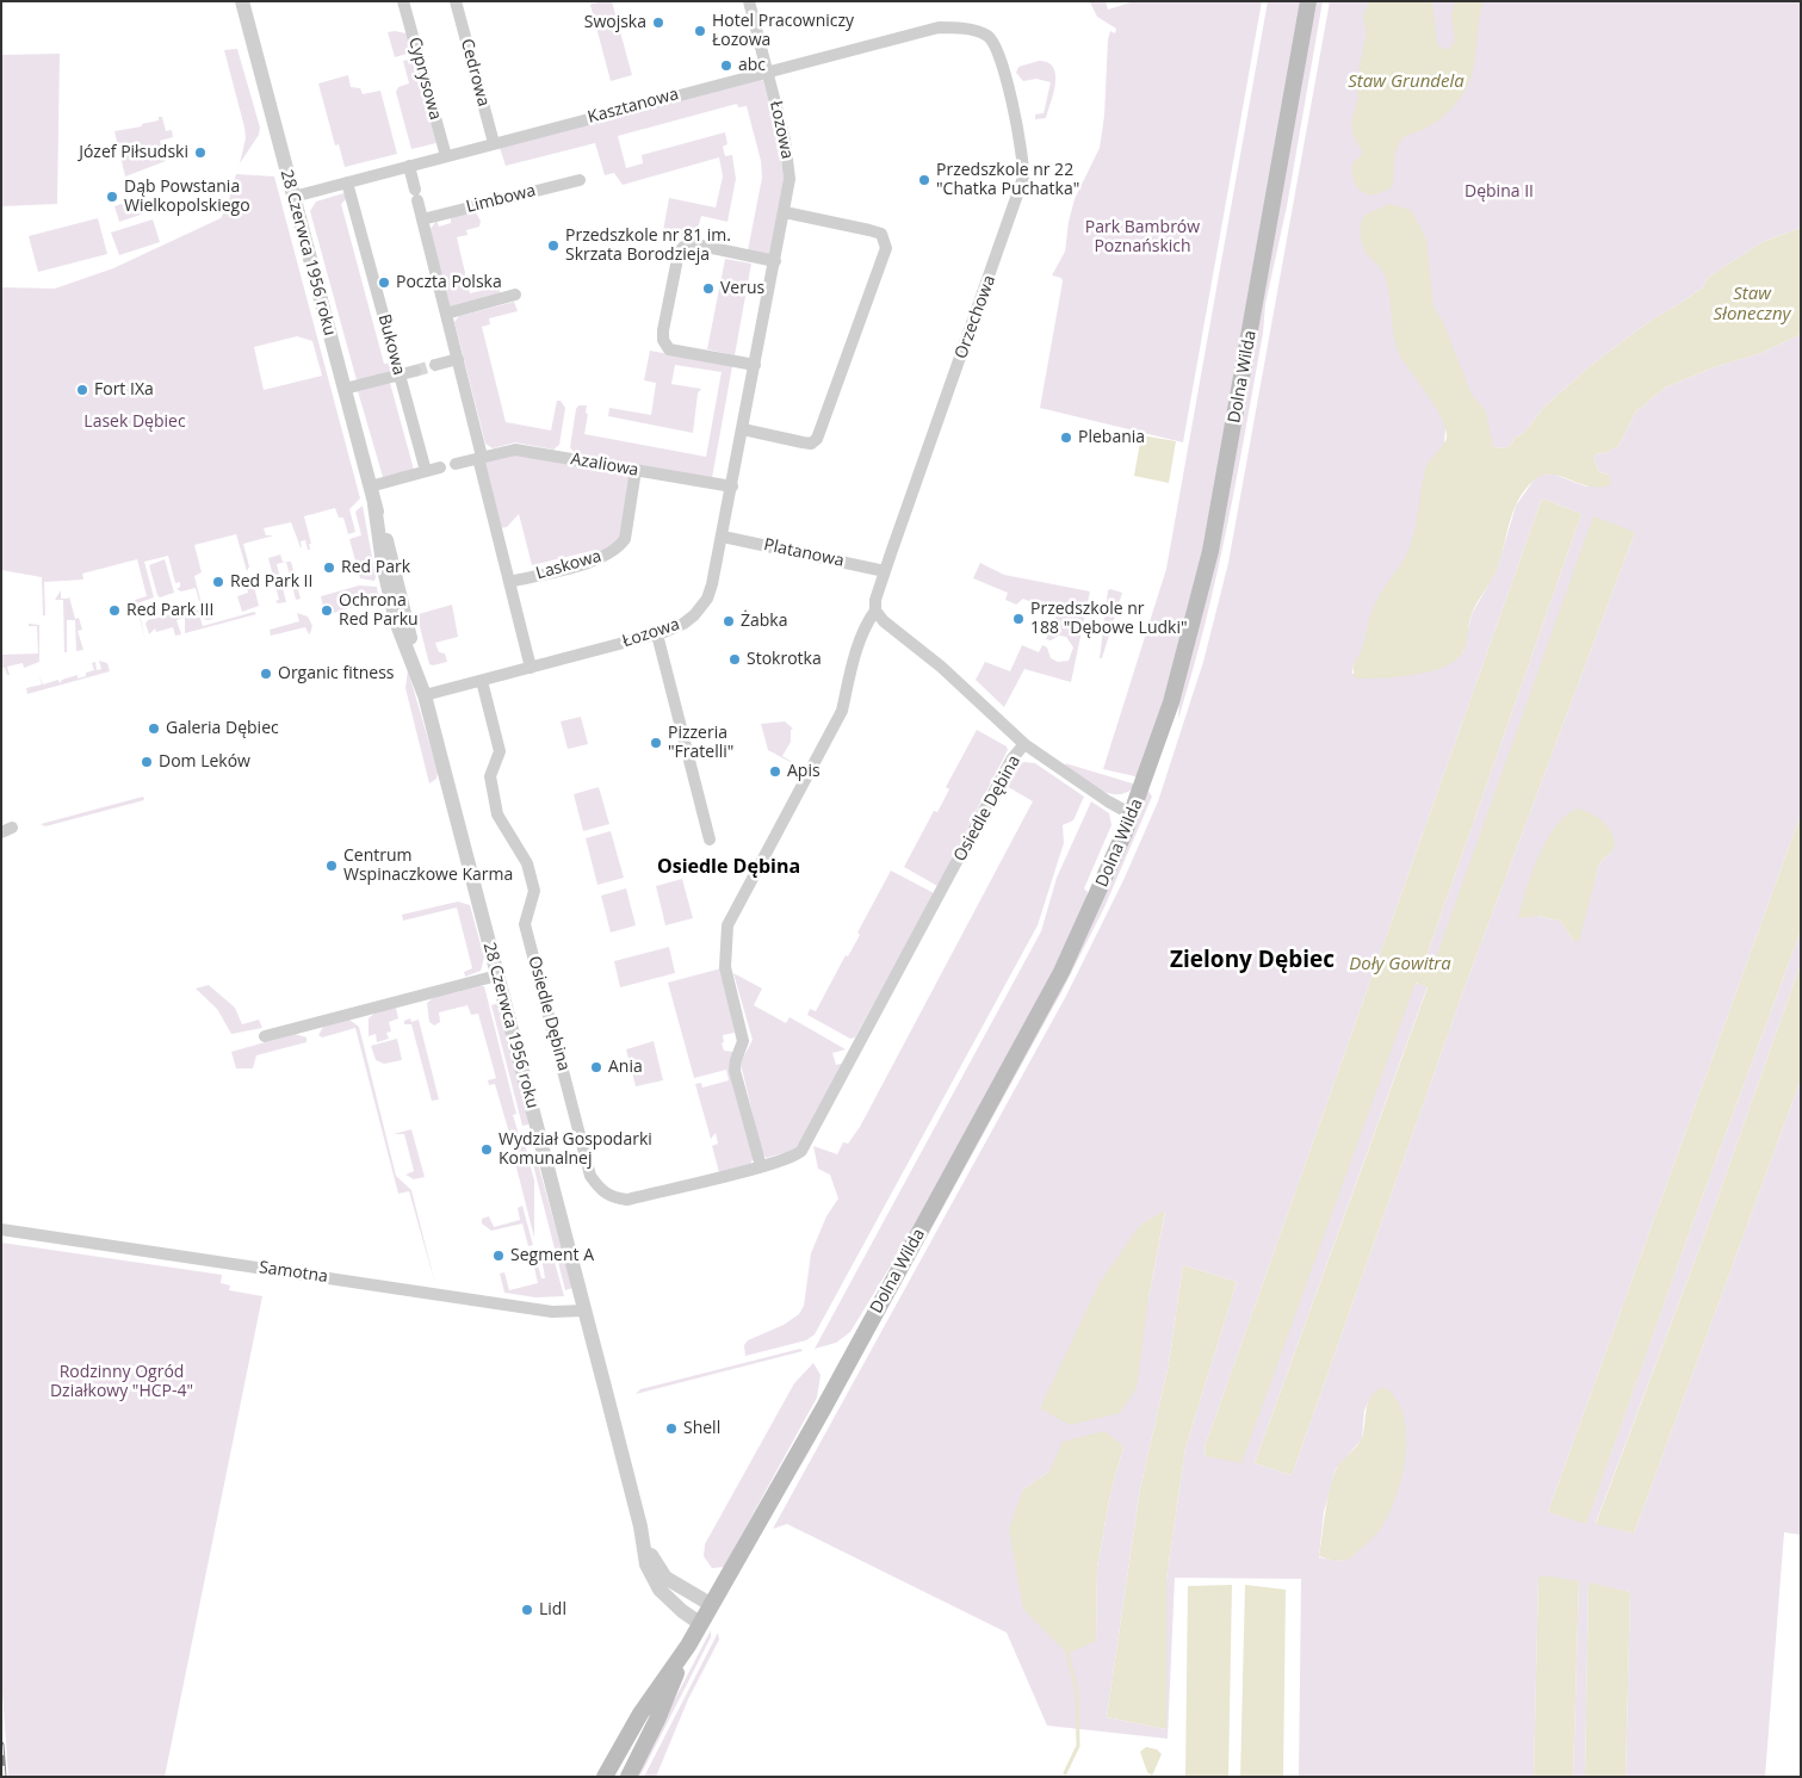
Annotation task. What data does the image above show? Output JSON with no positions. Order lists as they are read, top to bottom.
{
  "streets": {
    "main road": ["Dolna Wilda"],
    "street": [
      "Cedrowa",
      "Cyprysowa",
      "Kasztanowa",
      "Łozowa",
      "Limbowa",
      "28 Czerwca 1956 roku",
      "Orzechowa",
      "Bukowa",
      "Azaliowa",
      "Platanowa",
      "Laskowa",
      "Osiedle Dębina",
      "Samotna"
    ]
  },
  "crossings": [
    ["Cedrowa", "Kasztanowa"],
    ["Cyprysowa", "Kasztanowa"],
    ["Kasztanowa", "Łozowa"],
    ["Kasztanowa", "28 Czerwca 1956 roku"],
    ["Kasztanowa", "Orzechowa"],
    ["Kasztanowa", "Bukowa"],
    ["Łozowa", "28 Czerwca 1956 roku"],
    ["Łozowa", "Azaliowa"],
    ["Łozowa", "Platanowa"],
    ["Łozowa", "Osiedle Dębina"],
    ["28 Czerwca 1956 roku", "Dolna Wilda"],
    ["28 Czerwca 1956 roku", "Samotna"],
    ["Orzechowa", "Platanowa"],
    ["Azaliowa", "Laskowa"]
  ],
  "districts": ["Osiedle Dębina", "Zielony Dębiec"],
  "water": ["Staw Grundela", "Staw Słoneczny", "Doły Gowitra"],
  "parks": [
    "Dębina II",
    "Park Bambrów Poznańskich",
    "Lasek Dębiec",
    "Rodzinny Ogród Działkowy \"HCP-4\""
  ],
  "places": [
    "Swojska",
    "Hotel Pracowniczy Łozowa",
    "abc",
    "Józef Piłsudski",
    "Przedszkole nr 22 \"Chatka Puchatka\"",
    "Dąb Powstania Wielkopolskiego",
    "Przedszkole nr 81 im. Skrzata Borodzieja",
    "Poczta Polska",
    "Verus",
    "Fort IXa",
    "Plebania",
    "Red Park",
    "Red Park II",
    "Red Park III",
    "Ochrona Red Parku",
    "Przedszkole nr 188 \"Dębowe Ludki\"",
    "Żabka",
    "Stokrotka",
    "Organic fitness",
    "Galeria Dębiec",
    "Pizzeria \"Fratelli\"",
    "Dom Leków",
    "Apis",
    "Centrum Wspinaczkowe Karma",
    "Ania",
    "Wydział Gospodarki Komunalnej",
    "Segment A",
    "Shell",
    "Lidl"
  ]
}
